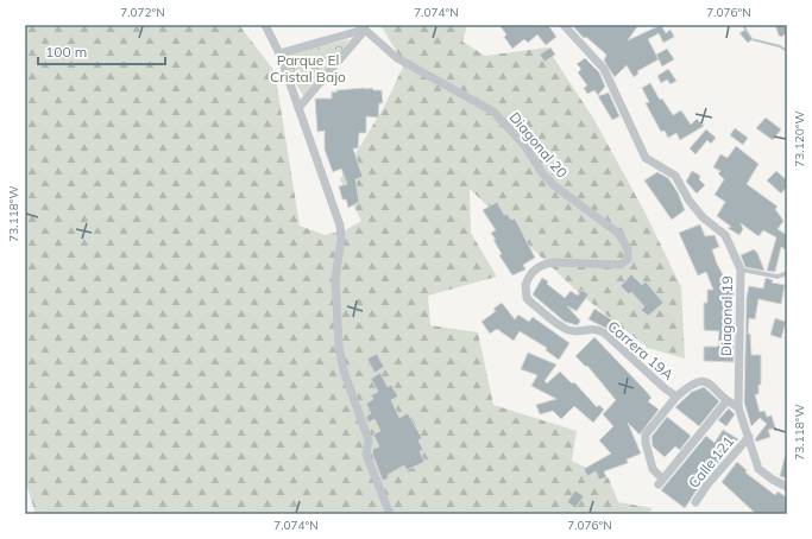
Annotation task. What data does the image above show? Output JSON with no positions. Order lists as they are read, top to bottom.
{
  "streets": {
    "street": [
      "Diagonal 20",
      "Diagonal 19",
      "Carrera 19A",
      "Calle 121"
    ]
  },
  "crossings": [
    ["Diagonal 20", "Carrera 19A"],
    ["Diagonal 19", "Carrera 19A"],
    ["Diagonal 19", "Calle 121"]
  ],
  "parks": ["Parque El Cristal Bajo"],
  "scale_bar": "100 m",
  "coordinates": [
    "7.072°N",
    "7.074°N",
    "7.076°N",
    "73.120°W",
    "73.118°W"
  ]
}
